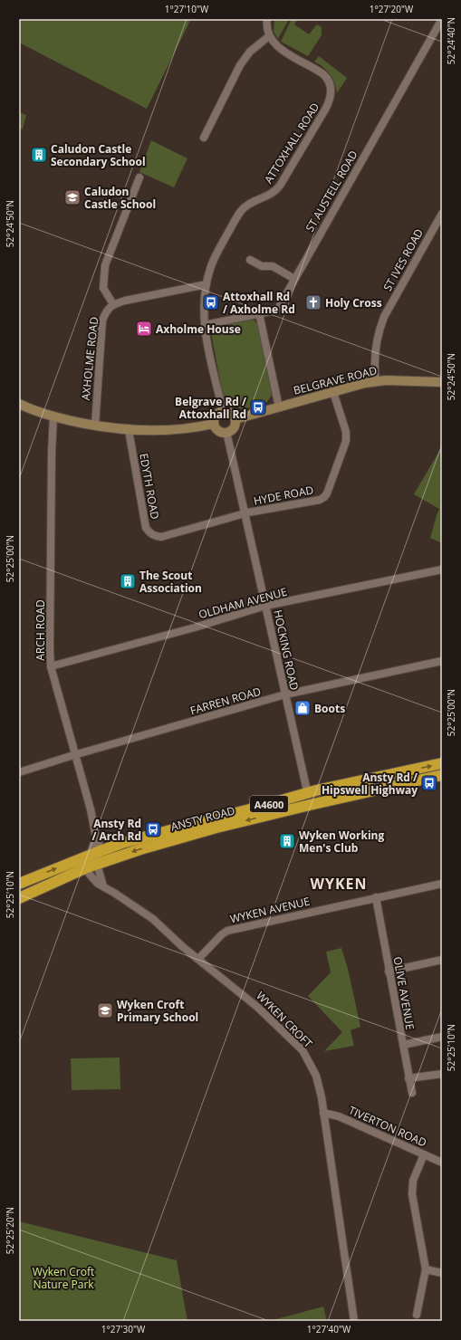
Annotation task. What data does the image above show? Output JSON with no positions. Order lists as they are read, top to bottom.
{
  "streets": {
    "highway": ["A4600", "ANSTY ROAD"],
    "street": [
      "ATTOXHALL ROAD",
      "ST AUSTELL ROAD",
      "ST IVES ROAD",
      "AXHOLME ROAD",
      "BELGRAVE ROAD",
      "EDYTH ROAD",
      "HYDE ROAD",
      "OLDHAM AVENUE",
      "ARCH ROAD",
      "HOCKING ROAD",
      "FARREN ROAD",
      "WYKEN AVENUE",
      "OLIVE AVENUE",
      "WYKEN CROFT",
      "TIVERTON ROAD"
    ]
  },
  "crossings": [
    ["ATTOXHALL ROAD", "ST AUSTELL ROAD"],
    ["ATTOXHALL ROAD", "BELGRAVE ROAD"],
    ["ATTOXHALL ROAD", "HOCKING ROAD"],
    ["ST IVES ROAD", "BELGRAVE ROAD"],
    ["BELGRAVE ROAD", "HYDE ROAD"],
    ["BELGRAVE ROAD", "HOCKING ROAD"],
    ["EDYTH ROAD", "HYDE ROAD"],
    ["EDYTH ROAD", "HOCKING ROAD"],
    ["HYDE ROAD", "HOCKING ROAD"],
    ["OLDHAM AVENUE", "ARCH ROAD"],
    ["OLDHAM AVENUE", "HOCKING ROAD"],
    ["ARCH ROAD", "FARREN ROAD"],
    ["ARCH ROAD", "ANSTY ROAD"],
    ["HOCKING ROAD", "FARREN ROAD"],
    ["HOCKING ROAD", "ANSTY ROAD"],
    ["ANSTY ROAD", "WYKEN CROFT"],
    ["WYKEN AVENUE", "OLIVE AVENUE"],
    ["WYKEN AVENUE", "WYKEN CROFT"],
    ["WYKEN CROFT", "TIVERTON ROAD"]
  ],
  "districts": ["WYKEN"],
  "parks": ["Wyken Croft Nature Park"],
  "places": {
    "building": ["Caludon Castle Secondary School", "The Scout Association", "Wyken Working Men's Club"],
    "school or university": ["Caludon Castle School", "Wyken Croft Primary School"],
    "bus stop": [
      "Attoxhall Rd / Axholme Rd",
      "Belgrave Rd / Attoxhall Rd",
      "Ansty Rd / Hipswell Highway",
      "Ansty Rd / Arch Rd"
    ],
    "church": ["Holy Cross"],
    "hotel": ["Axholme House"],
    "shop": ["Boots"]
  },
  "coordinates": [
    "1°27'10\"W",
    "1°27'20\"W",
    "52°24'40\"N",
    "52°24'50\"N",
    "52°25'00\"N",
    "52°25'10\"N",
    "52°25'20\"N",
    "1°27'30\"W",
    "1°27'40\"W"
  ]
}
